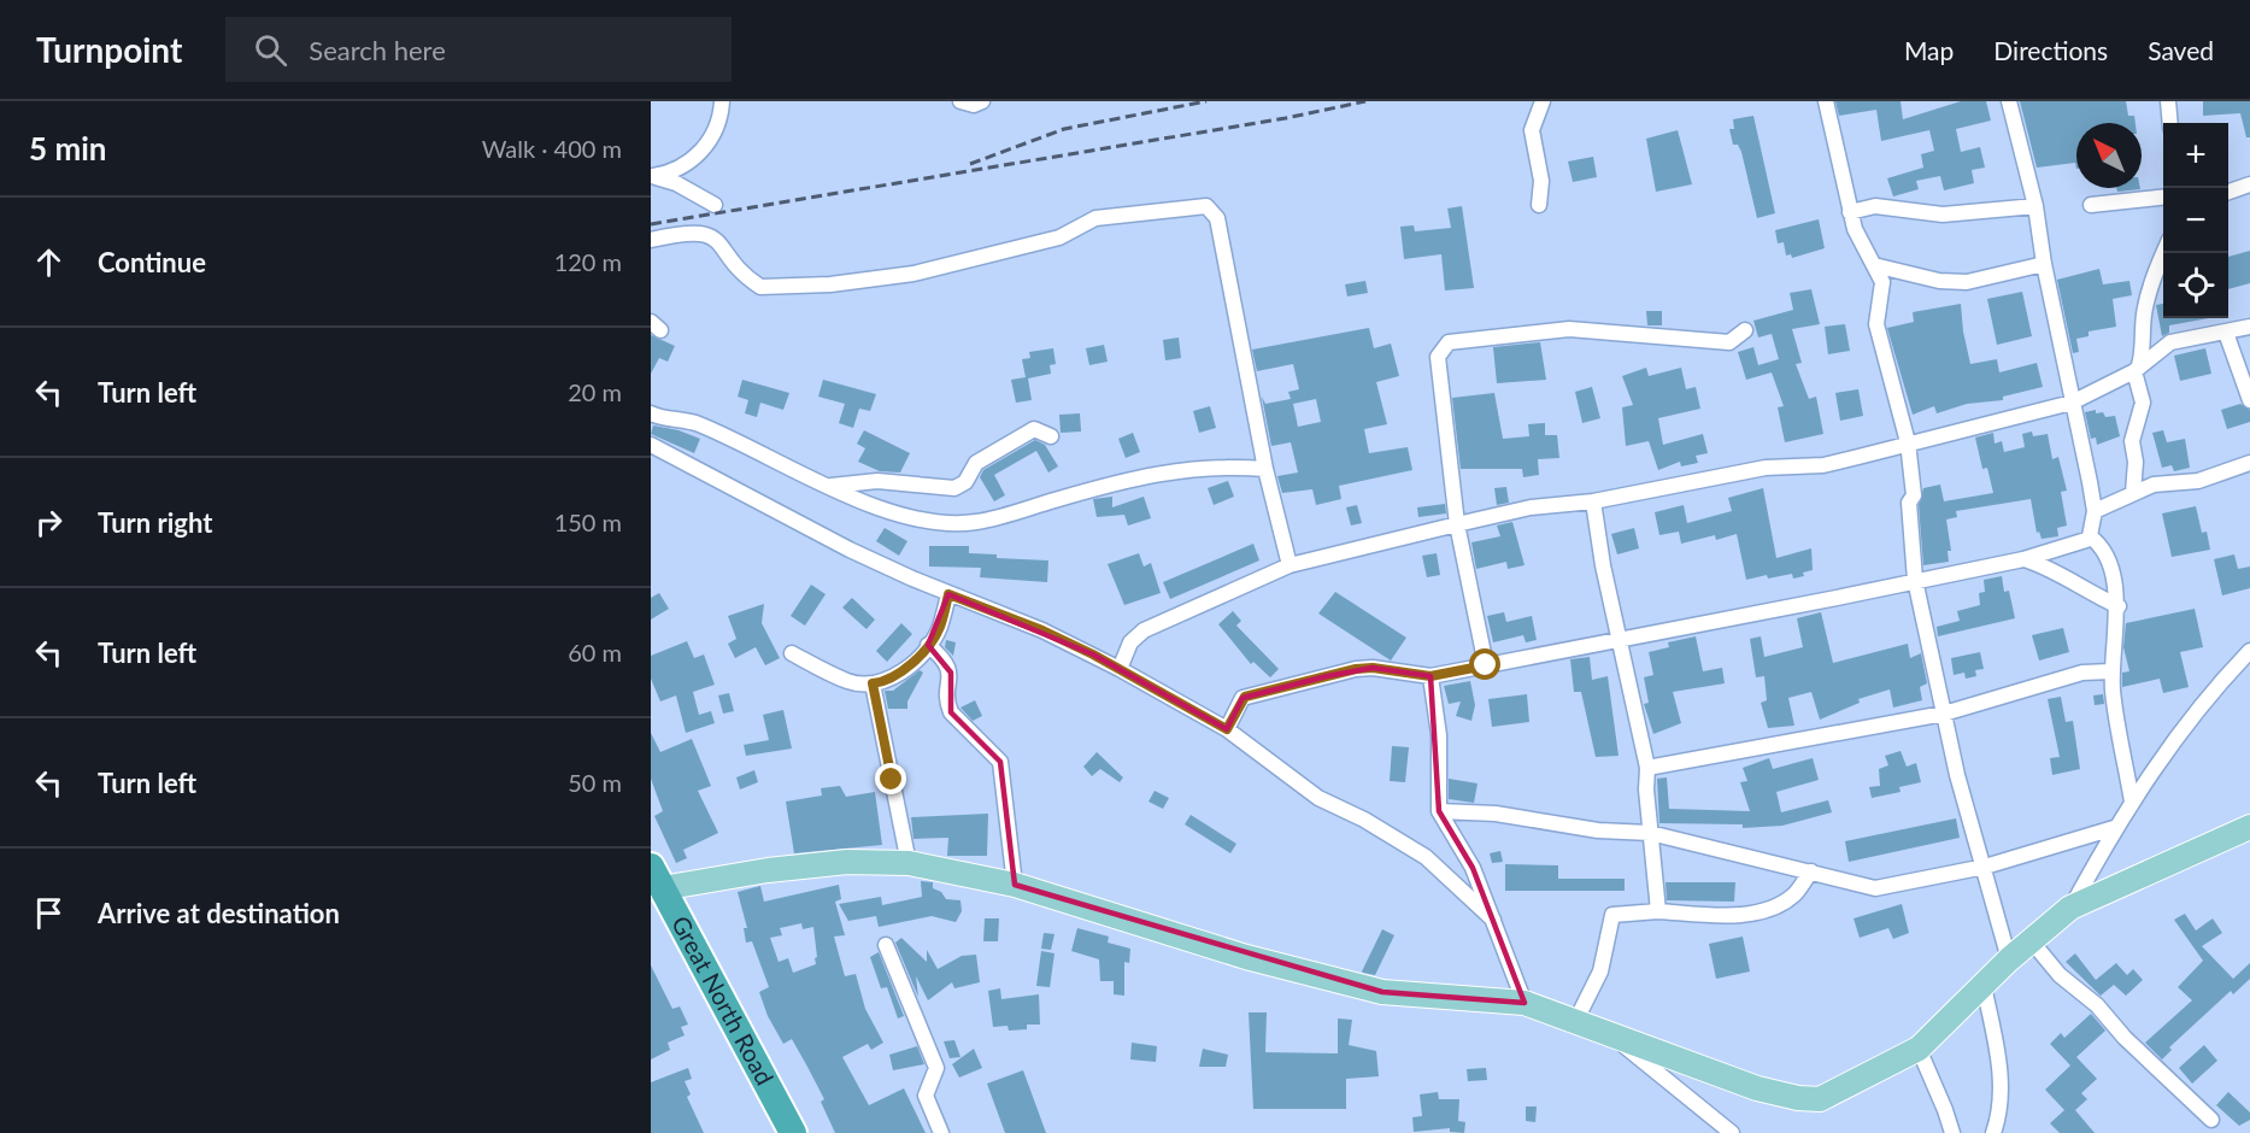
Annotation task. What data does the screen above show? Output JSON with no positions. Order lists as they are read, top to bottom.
{
  "streets": {
    "highway": ["Great North Road"]
  },
  "north": "top left",
  "page": {
    "header": "Turnpoint",
    "search": "Search here",
    "nav": ["Map", "Directions", "Saved"],
    "heading": ["5 min", "Walk · 400 m"],
    "map_buttons": ["+", "−"],
    "list": [
      ["Continue", "120 m"],
      ["Turn left", "20 m"],
      ["Turn right", "150 m"],
      ["Turn left", "60 m"],
      ["Turn left", "50 m"],
      "Arrive at destination"
    ]
  }
}
